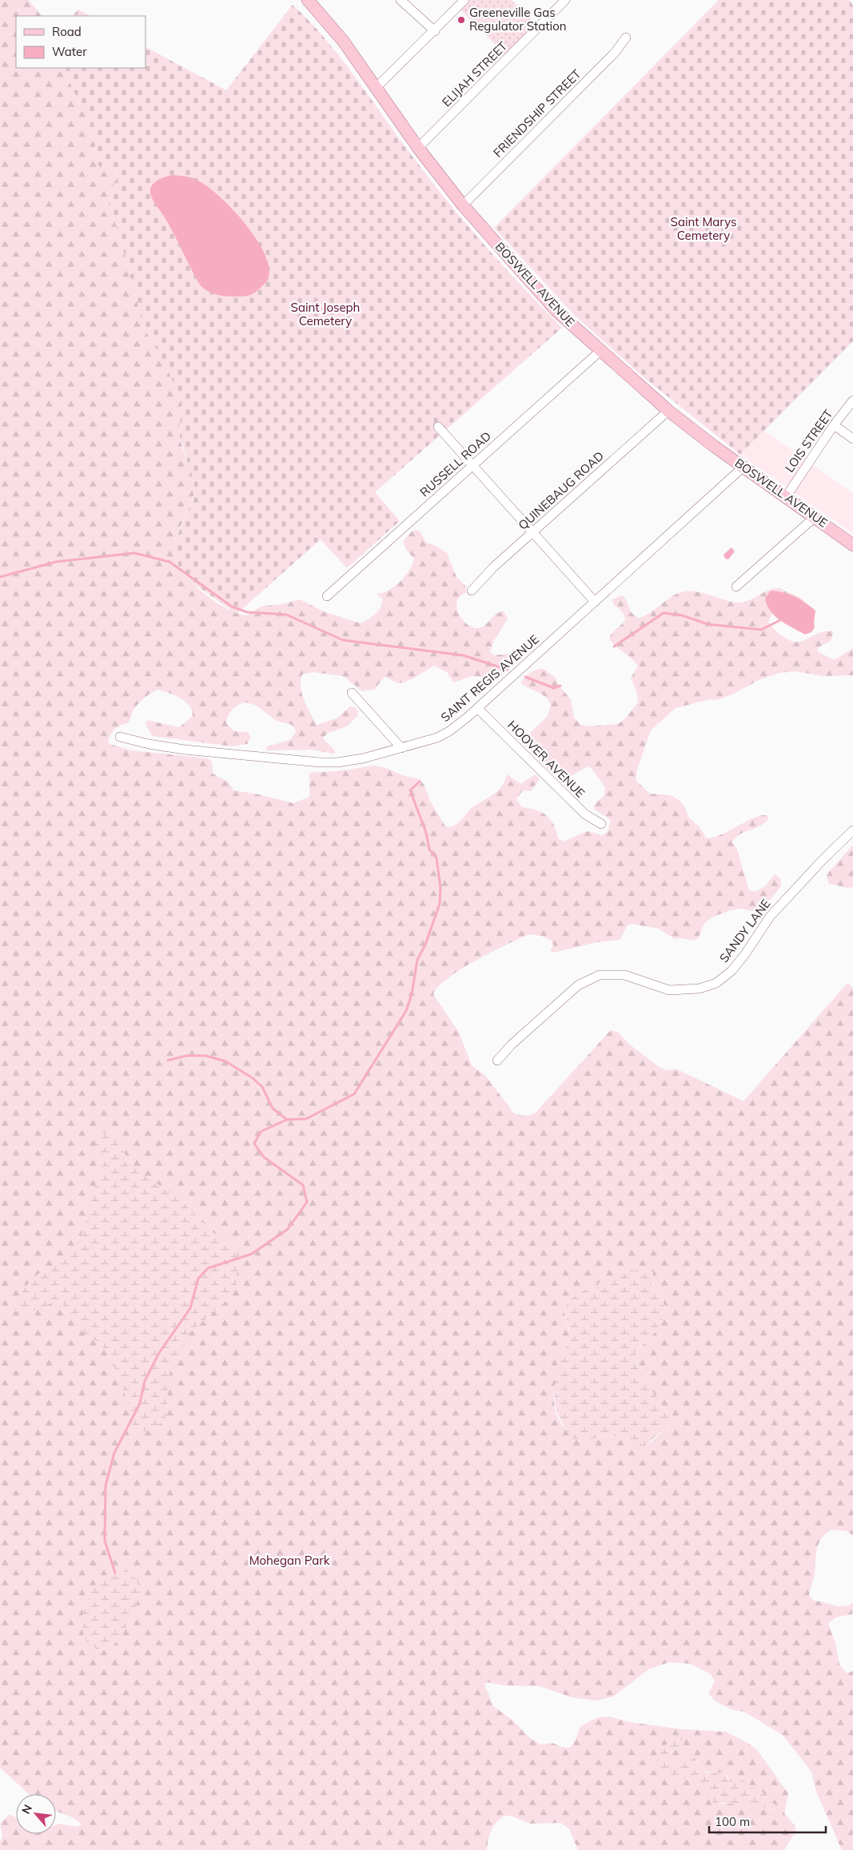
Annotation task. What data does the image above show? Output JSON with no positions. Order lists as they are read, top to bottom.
{
  "streets": {
    "main road": ["BOSWELL AVENUE"],
    "street": [
      "ELIJAH STREET",
      "FRIENDSHIP STREET",
      "LOIS STREET",
      "RUSSELL ROAD",
      "QUINEBAUG ROAD",
      "SAINT REGIS AVENUE",
      "HOOVER AVENUE",
      "SANDY LANE"
    ]
  },
  "crossings": [
    ["ELIJAH STREET", "BOSWELL AVENUE"],
    ["FRIENDSHIP STREET", "BOSWELL AVENUE"],
    ["BOSWELL AVENUE", "LOIS STREET"],
    ["BOSWELL AVENUE", "RUSSELL ROAD"],
    ["BOSWELL AVENUE", "QUINEBAUG ROAD"],
    ["BOSWELL AVENUE", "SAINT REGIS AVENUE"],
    ["SAINT REGIS AVENUE", "HOOVER AVENUE"]
  ],
  "parks": ["Saint Marys Cemetery", "Saint Joseph Cemetery", "Mohegan Park"],
  "places": ["Greeneville Gas Regulator Station"],
  "legend": ["Road", "Water"],
  "scale_bar": "100 m",
  "north": "top left"
}
